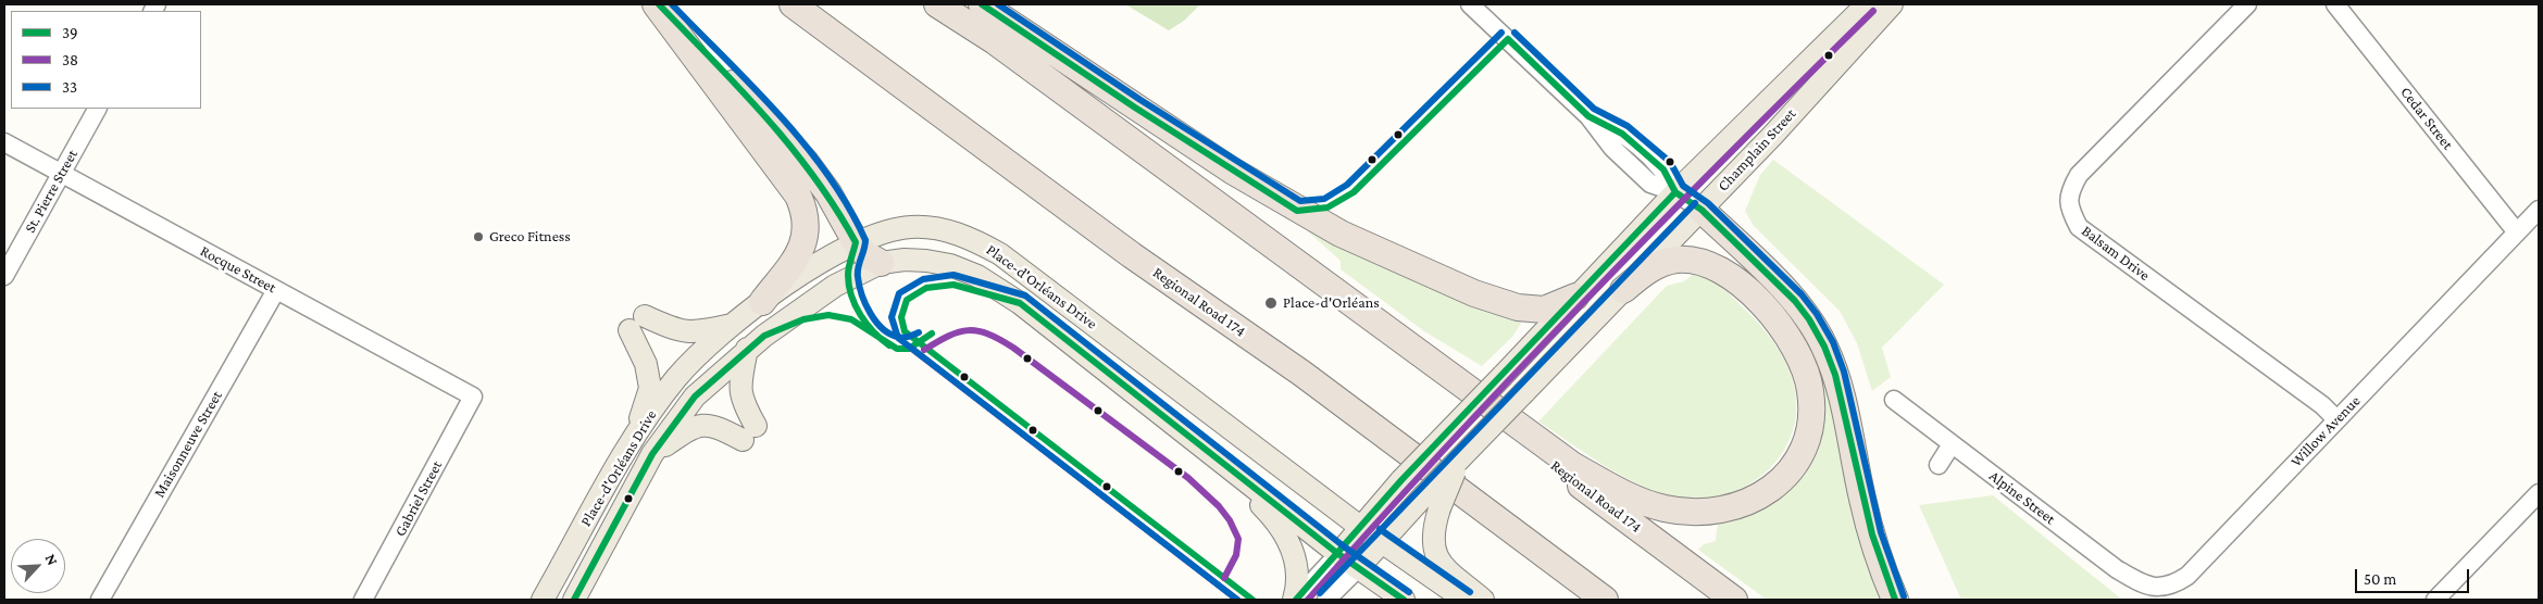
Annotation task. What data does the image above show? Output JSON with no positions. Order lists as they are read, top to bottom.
{
  "streets": {
    "highway": ["Regional Road 174"],
    "main road": ["Champlain Street", "Place-d'Orléans Drive"],
    "street": [
      "Cedar Street",
      "St. Pierre Street",
      "Balsam Drive",
      "Rocque Street",
      "Willow Avenue",
      "Maisonneuve Street",
      "Alpine Street",
      "Gabriel Street"
    ]
  },
  "crossings": [
    ["Cedar Street", "Willow Avenue"],
    ["Champlain Street", "Place-d'Orléans Drive"],
    ["St. Pierre Street", "Rocque Street"],
    ["Balsam Drive", "Willow Avenue"],
    ["Rocque Street", "Maisonneuve Street"],
    ["Rocque Street", "Gabriel Street"],
    ["Willow Avenue", "Alpine Street"]
  ],
  "places": ["Greco Fitness", "Place-d'Orléans"],
  "lines": ["transit line 39", "transit line 33", "transit line 38"],
  "legend": ["39", "38", "33"],
  "scale_bar": "50 m",
  "north": "top right"
}
